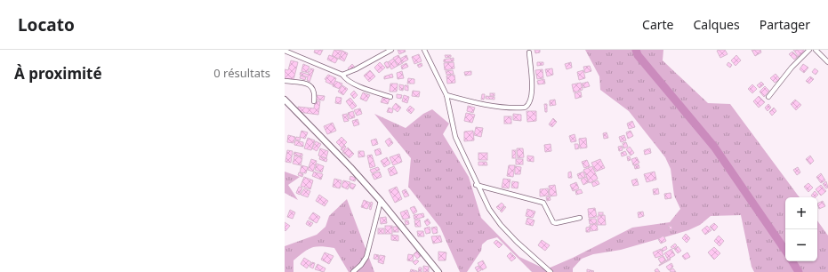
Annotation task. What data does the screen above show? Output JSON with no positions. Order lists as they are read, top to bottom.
{
  "page": {
    "header": "Locato",
    "nav": ["Carte", "Calques", "Partager"],
    "heading": ["À proximité", "0 résultats"],
    "map_buttons": ["+", "−"]
  }
}
